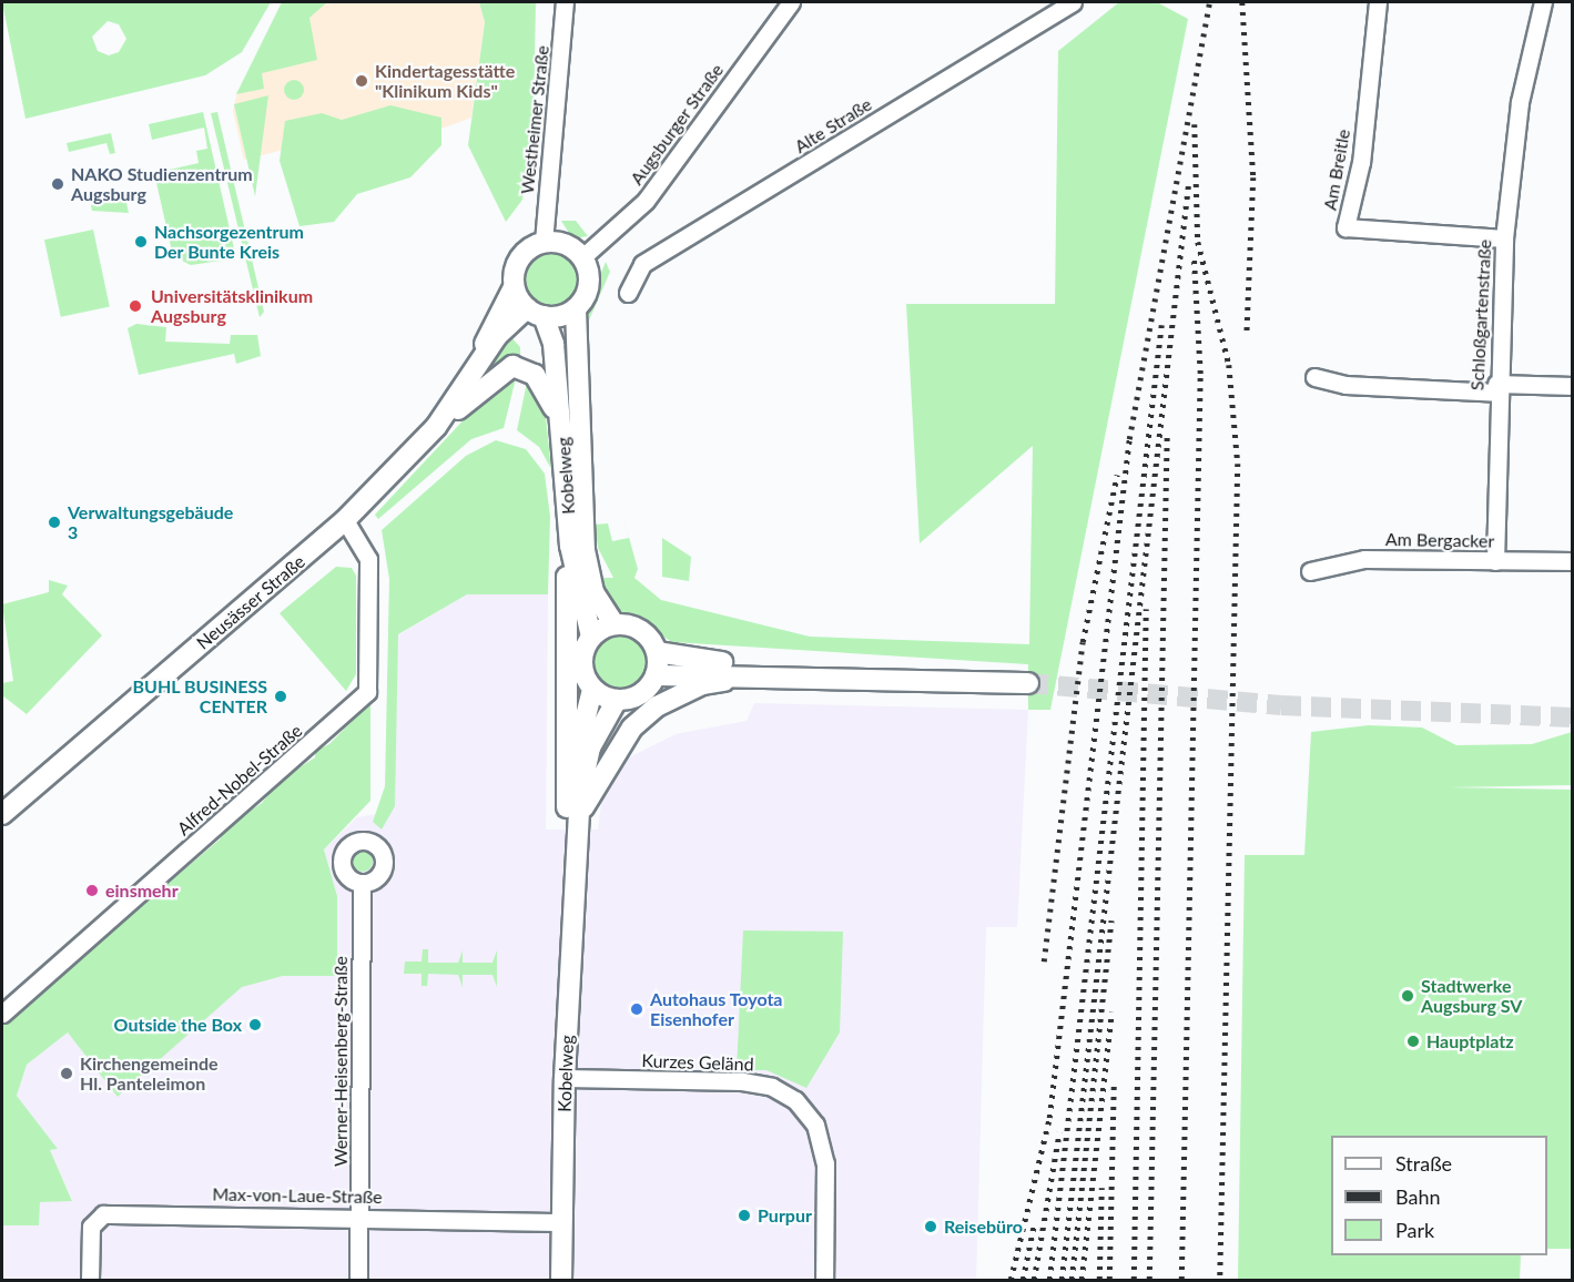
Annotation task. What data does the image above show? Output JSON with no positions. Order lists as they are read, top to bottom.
{
  "streets": {
    "main road": ["Kobelweg", "Neusässer Straße"],
    "street": [
      "Westheimer Straße",
      "Augsburger Straße",
      "Alte Straße",
      "Am Breitle",
      "Schloßgartenstraße",
      "Am Bergacker",
      "Alfred-Nobel-Straße",
      "Werner-Heisenberg-Straße",
      "Kurzes Geländ",
      "Max-von-Laue-Straße"
    ]
  },
  "crossings": [
    ["Westheimer Straße", "Augsburger Straße"],
    ["Westheimer Straße", "Kobelweg"],
    ["Westheimer Straße", "Neusässer Straße"],
    ["Augsburger Straße", "Kobelweg"],
    ["Augsburger Straße", "Neusässer Straße"],
    ["Am Breitle", "Schloßgartenstraße"],
    ["Schloßgartenstraße", "Am Bergacker"],
    ["Kobelweg", "Neusässer Straße"],
    ["Kobelweg", "Kurzes Geländ"],
    ["Kobelweg", "Max-von-Laue-Straße"],
    ["Neusässer Straße", "Alfred-Nobel-Straße"],
    ["Werner-Heisenberg-Straße", "Max-von-Laue-Straße"]
  ],
  "places": [
    "Kindertagesstätte \"Klinikum Kids\"",
    "NAKO Studienzentrum Augsburg",
    "Nachsorgezentrum Der Bunte Kreis",
    "Universitätsklinikum Augsburg",
    "Verwaltungsgebäude 3",
    "BUHL BUSINESS CENTER",
    "einsmehr",
    "Stadtwerke Augsburg SV",
    "Autohaus Toyota Eisenhofer",
    "Outside the Box",
    "Hauptplatz",
    "Kirchengemeinde Hl. Panteleimon",
    "Purpur",
    "Reisebüro"
  ],
  "legend": ["Straße", "Bahn", "Park"]
}
